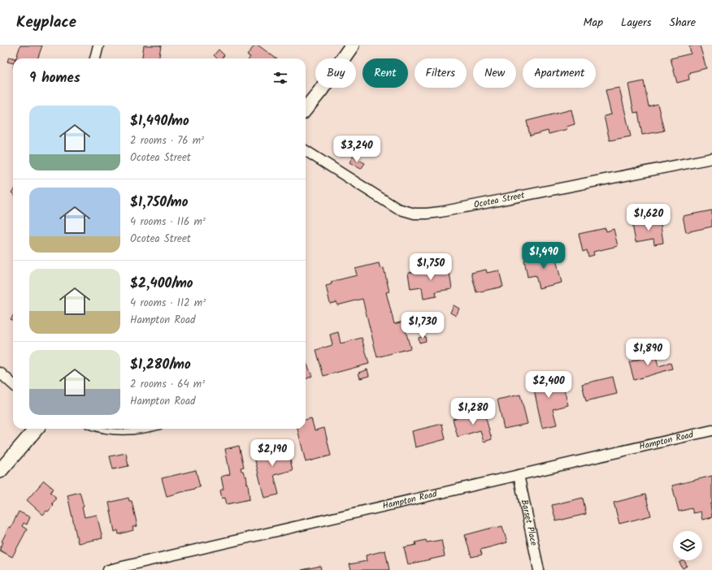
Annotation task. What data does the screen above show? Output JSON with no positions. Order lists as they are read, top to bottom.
{
  "streets": {
    "street": ["Ocotea Street", "Hampton Road", "Barset Place"]
  },
  "crossings": [
    ["Hampton Road", "Barset Place"]
  ],
  "page": {
    "header": "Keyplace",
    "nav": ["Map", "Layers", "Share"],
    "chip": [
      "Buy",
      "Rent",
      "Filters",
      "New",
      "Apartment"
    ],
    "heading": "9 homes",
    "list": [
      {
        "name": "$1,490/mo",
        "note": "2 rooms · 76 m² · Ocotea Street"
      },
      {
        "name": "$1,750/mo",
        "note": "4 rooms · 116 m² · Ocotea Street"
      },
      {
        "name": "$2,400/mo",
        "note": "4 rooms · 112 m² · Hampton Road"
      },
      {
        "name": "$1,280/mo",
        "note": "2 rooms · 64 m² · Hampton Road"
      }
    ],
    "price": [
      "$3,240",
      "$1,620",
      "$1,490",
      "$1,750",
      "$1,730",
      "$1,890",
      "$2,400",
      "$1,280",
      "$2,190"
    ]
  }
}
